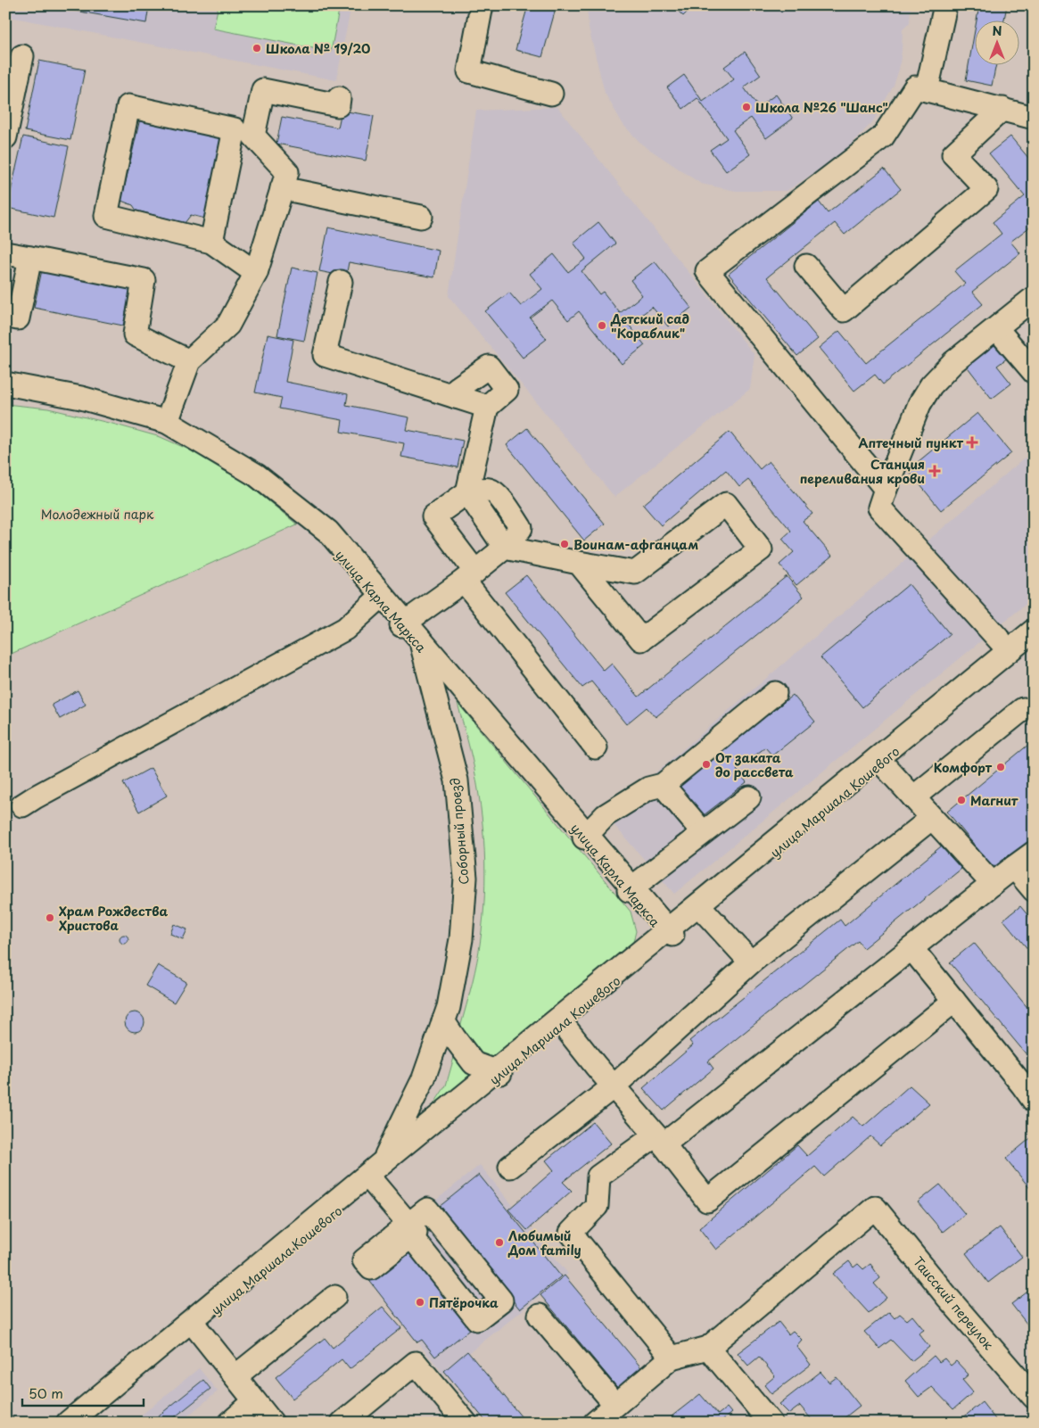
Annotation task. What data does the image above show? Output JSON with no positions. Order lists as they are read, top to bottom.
{
  "streets": {
    "street": [
      "улица Карла Маркса",
      "улица Маршала Кошевого",
      "Соборный проезд",
      "Таисский переулок"
    ]
  },
  "crossings": [
    ["улица Карла Маркса", "улица Маршала Кошевого"],
    ["улица Карла Маркса", "Соборный проезд"],
    ["улица Маршала Кошевого", "Соборный проезд"]
  ],
  "parks": ["Молодежный парк"],
  "places": {
    "other": [
      "Школа № 19/20",
      "Школа №26 \"Шанс\"",
      "Детский сад \"Кораблик\"",
      "Воинам-афганцам",
      "От заката до рассвета",
      "Комфорт",
      "Магнит",
      "Храм Рождества Христова",
      "Любимый Дом family",
      "Пятёрочка"
    ],
    "health": ["Аптечный пункт", "Станция переливания крови"]
  },
  "scale_bar": "50 m",
  "north": "top"
}
